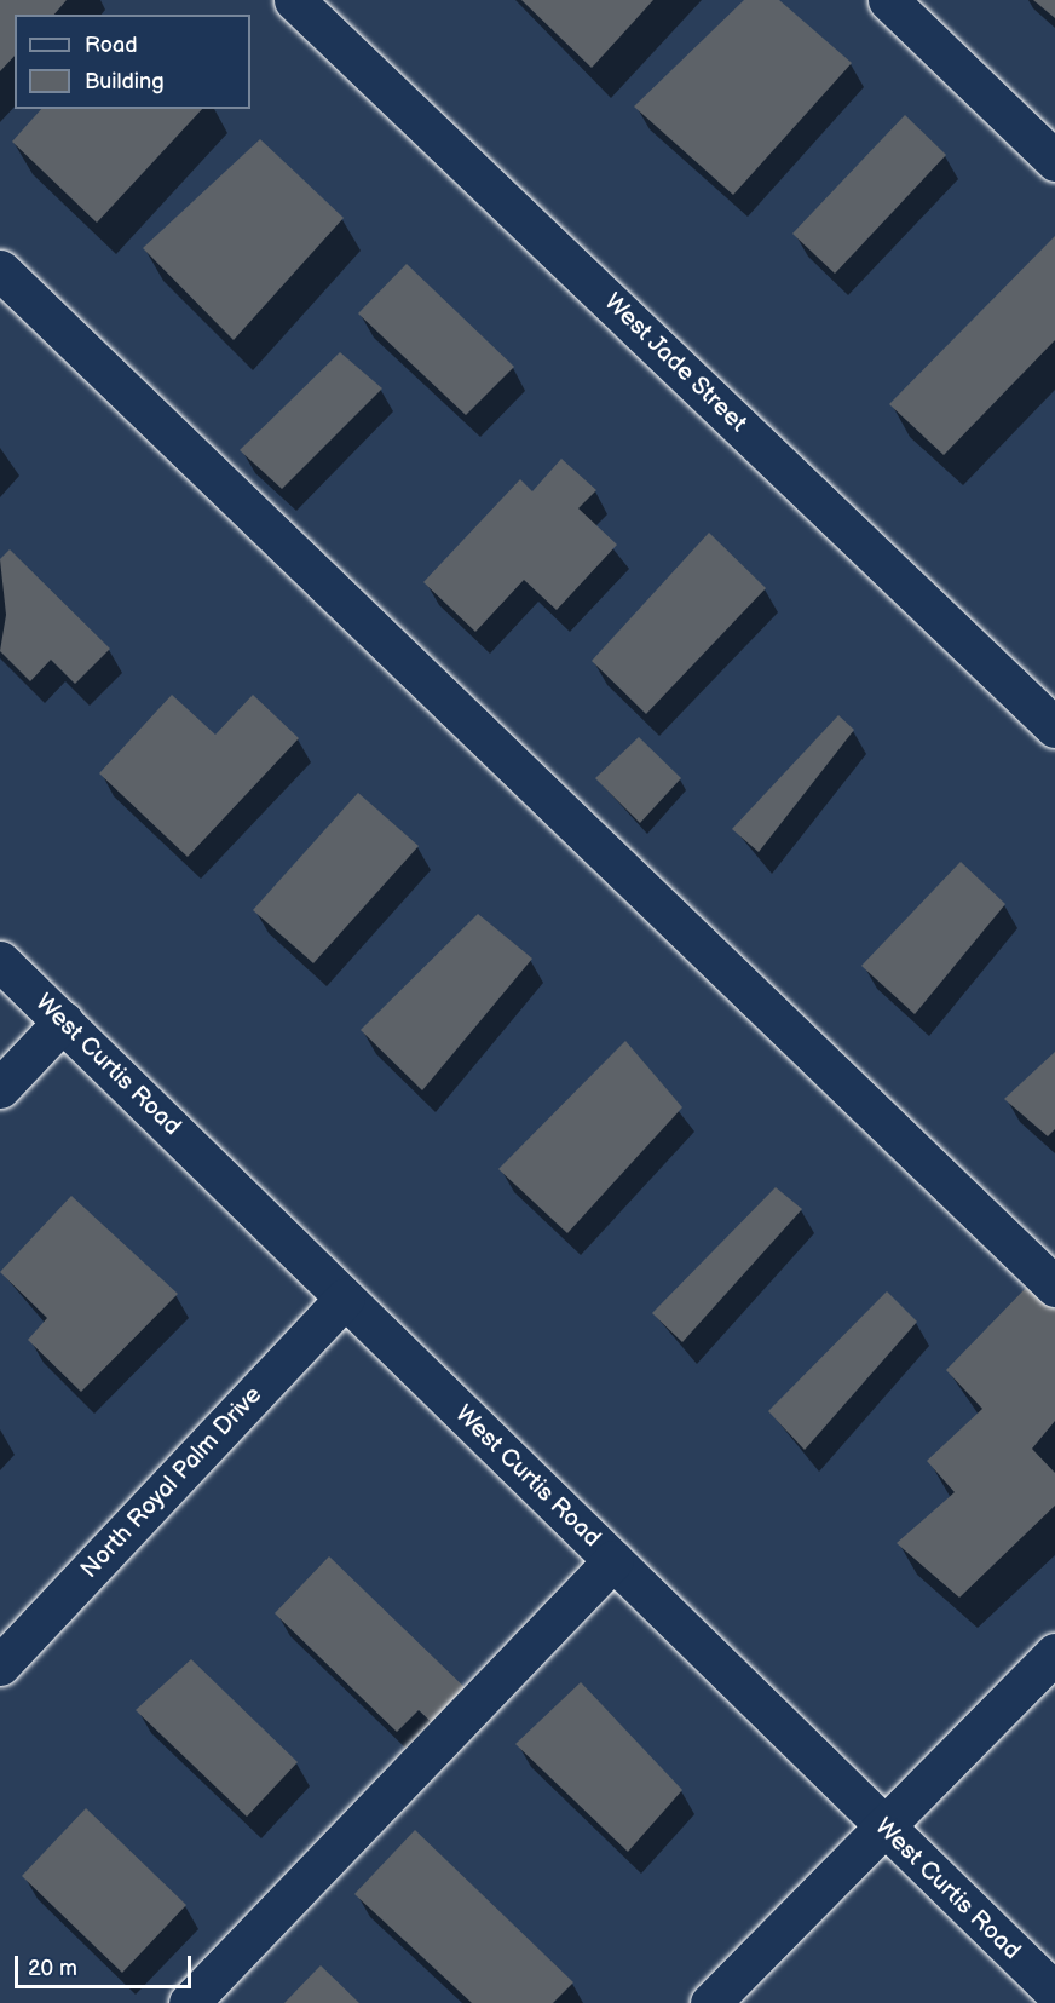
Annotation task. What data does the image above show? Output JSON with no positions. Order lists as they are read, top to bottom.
{
  "streets": {
    "street": ["West Jade Street", "West Curtis Road", "North Royal Palm Drive"]
  },
  "crossings": [
    ["West Curtis Road", "North Royal Palm Drive"]
  ],
  "legend": ["Road", "Building"],
  "scale_bar": "20 m"
}
